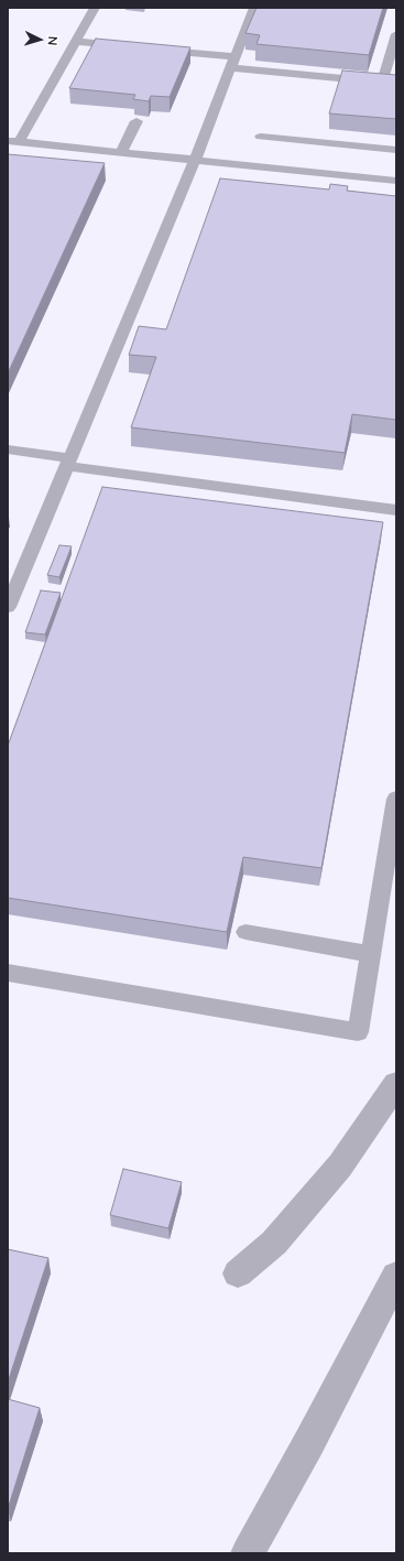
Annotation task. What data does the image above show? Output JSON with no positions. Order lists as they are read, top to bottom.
{
  "north": "right"
}
